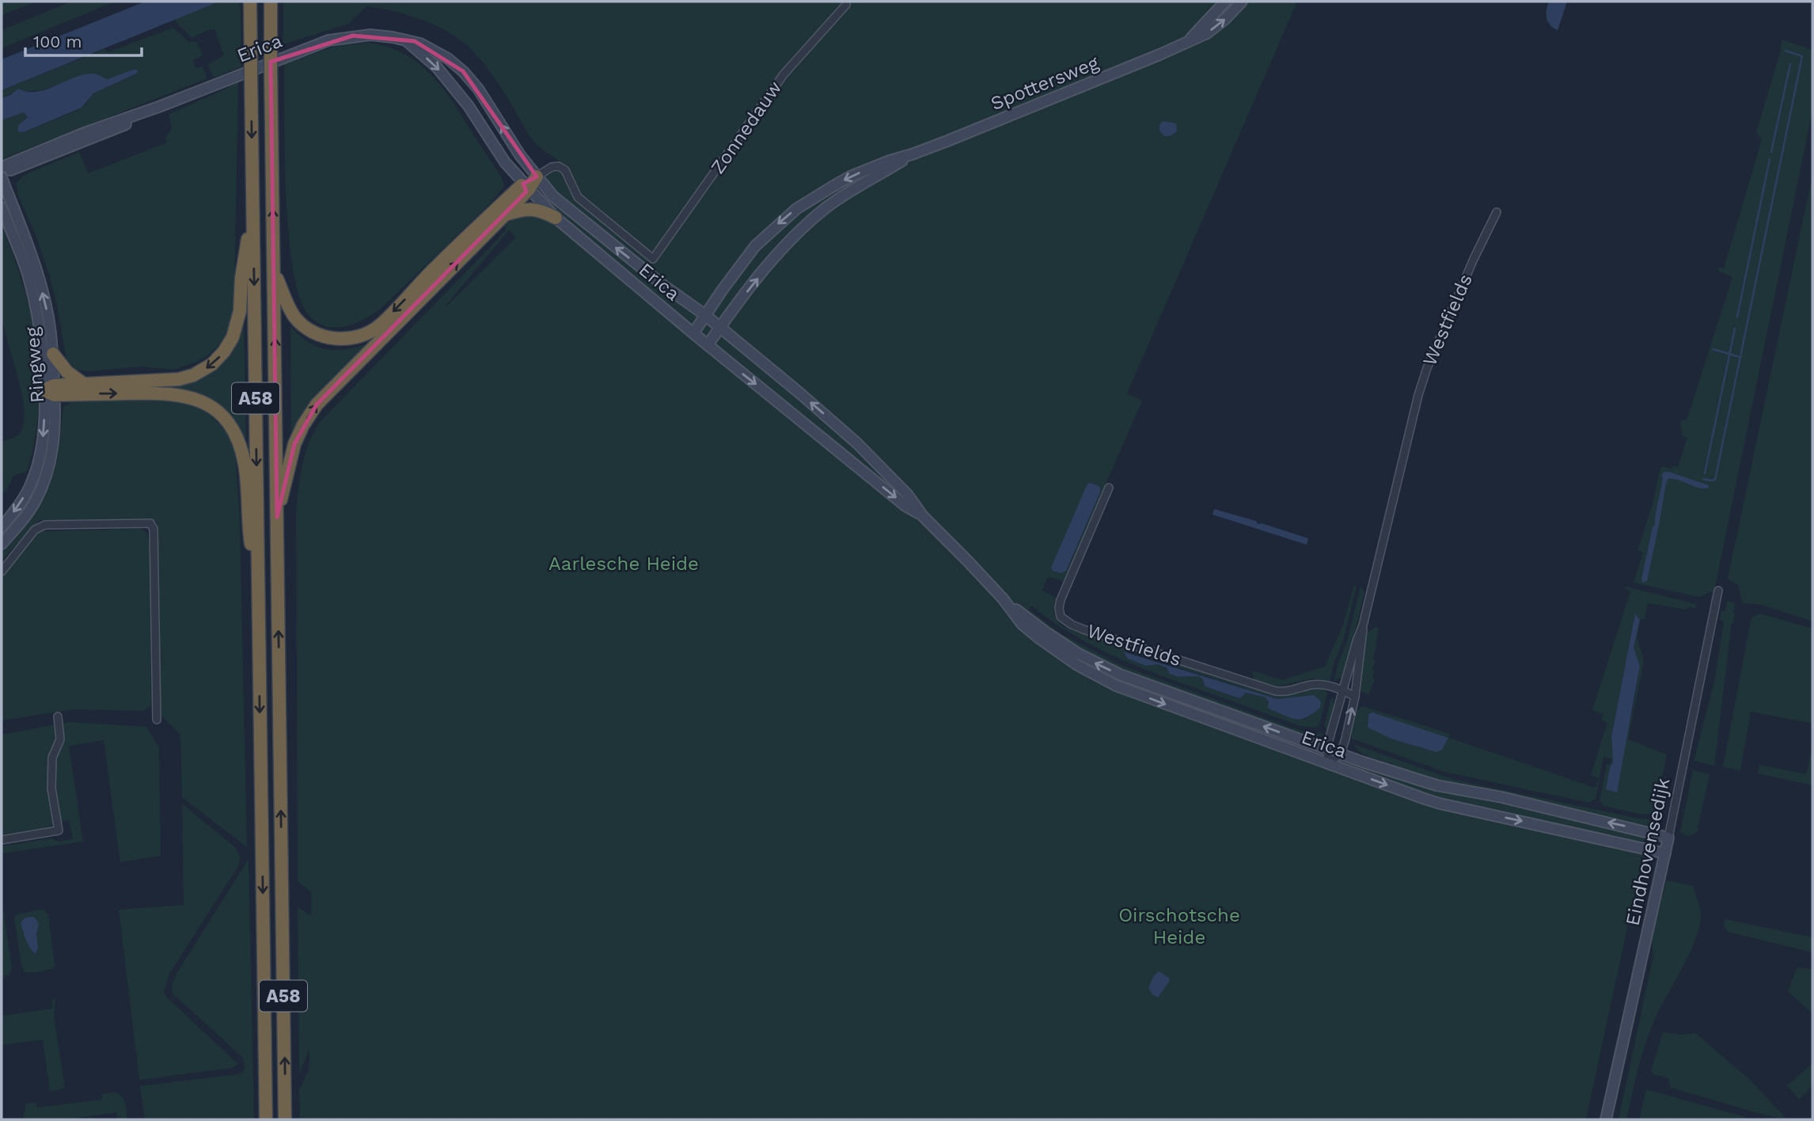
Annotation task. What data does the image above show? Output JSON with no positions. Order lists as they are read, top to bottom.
{
  "streets": {
    "highway": ["A58"],
    "main road": [
      "Erica",
      "Spottersweg",
      "Ringweg",
      "Eindhovensedijk"
    ],
    "street": ["Zonnedauw", "Westfields"]
  },
  "crossings": [
    ["Erica", "Spottersweg"],
    ["Erica", "Zonnedauw"],
    ["Erica", "Westfields"],
    ["Erica", "Ringweg"],
    ["Erica", "A58"],
    ["Erica", "Eindhovensedijk"],
    ["Ringweg", "A58"]
  ],
  "parks": ["Aarlesche Heide", "Oirschotsche Heide"],
  "scale_bar": "100 m"
}
